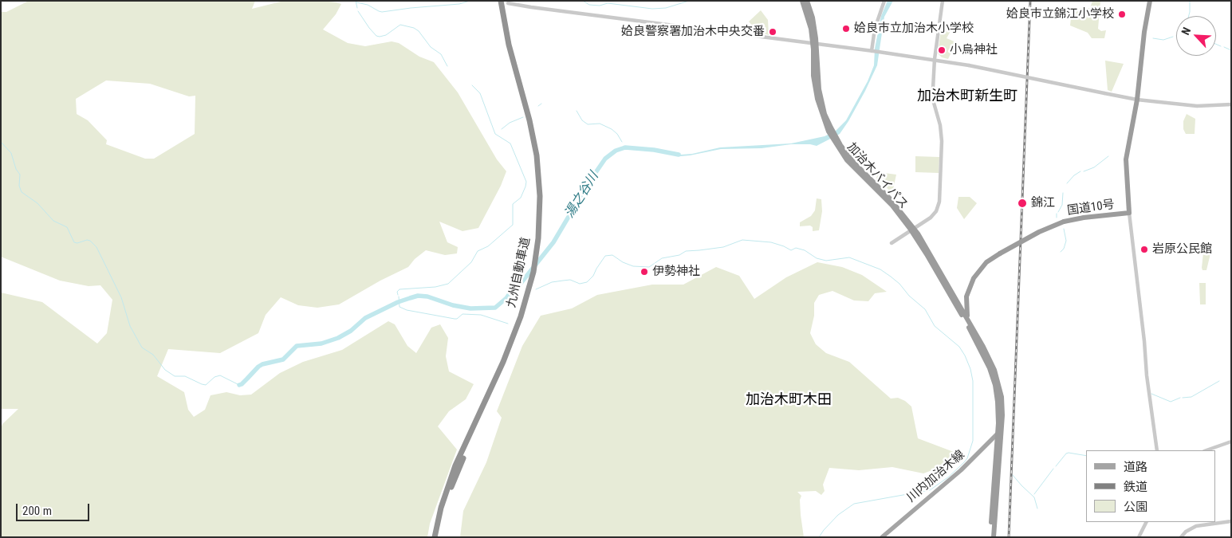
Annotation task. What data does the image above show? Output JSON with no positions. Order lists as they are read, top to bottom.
{
  "streets": {
    "highway": ["加治木バイパス", "国道10号", "九州自動車道"],
    "main road": ["川内加治木線"]
  },
  "crossings": [
    ["加治木バイパス", "国道10号"],
    ["国道10号", "川内加治木線"]
  ],
  "districts": ["加治木町新生町", "加治木町木田"],
  "water": ["湯之谷川"],
  "places": [
    "姶良市立錦江小学校",
    "姶良市立加治木小学校",
    "姶良警察署加治木中央交番",
    "小烏神社",
    "錦江",
    "岩原公民館",
    "伊勢神社"
  ],
  "legend": ["道路", "鉄道", "公園"],
  "scale_bar": "200 m",
  "north": "top left"
}
